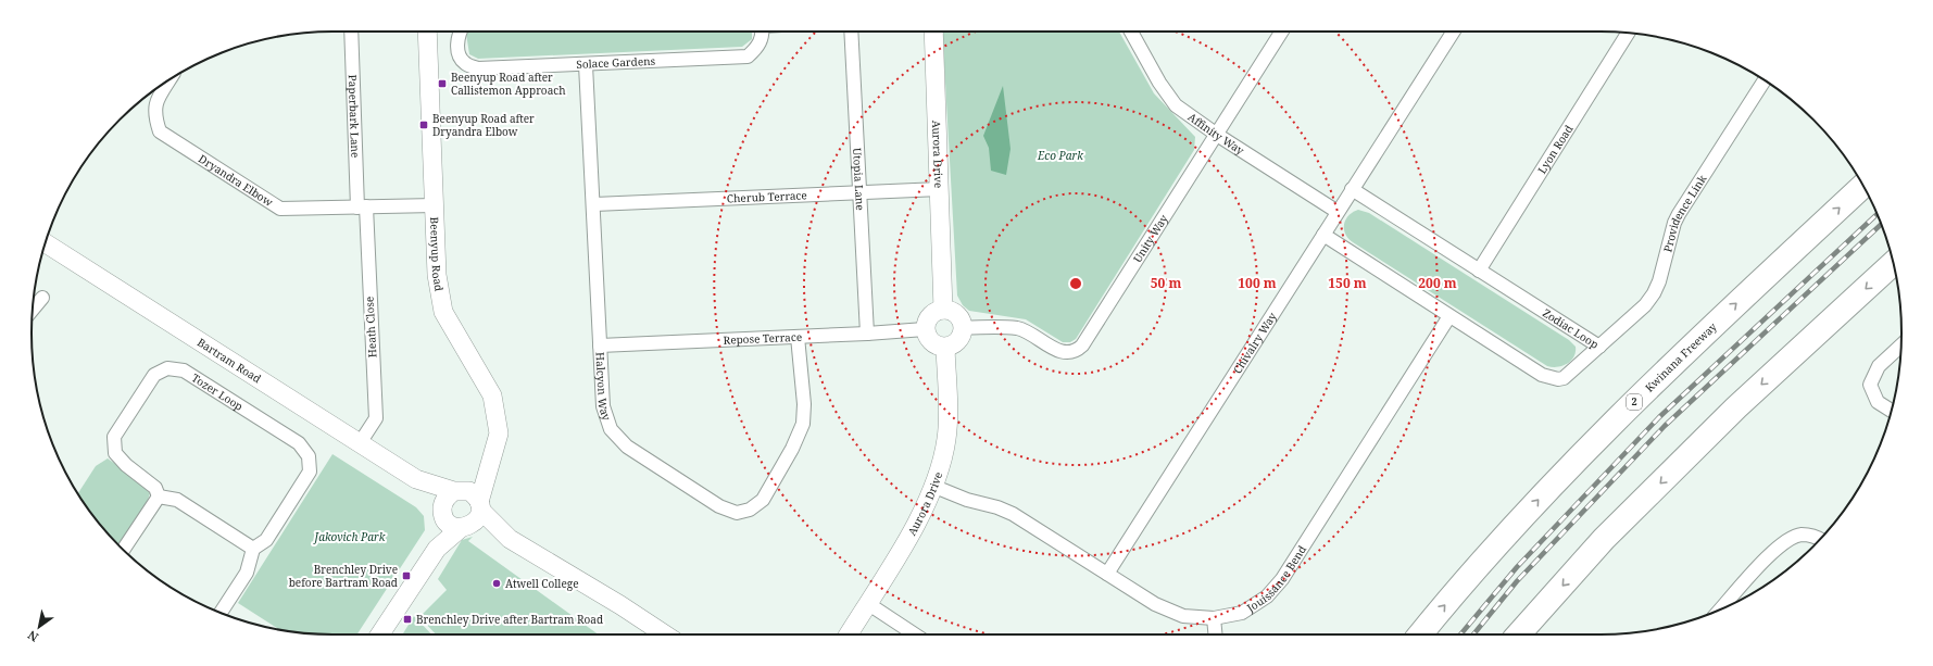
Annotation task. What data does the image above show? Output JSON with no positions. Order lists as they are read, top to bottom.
{
  "streets": {
    "highway": ["Kwinana Freeway", "2"],
    "street": [
      "Solace Gardens",
      "Paperbark Lane",
      "Affinity Way",
      "Lyon Road",
      "Aurora Drive",
      "Utopia Lane",
      "Dryandra Elbow",
      "Cherub Terrace",
      "Providence Link",
      "Unity Way",
      "Beenyup Road",
      "Heath Close",
      "Zodiac Loop",
      "Repose Terrace",
      "Chivalry Way",
      "Bartram Road",
      "Halcyon Way",
      "Tozer Loop",
      "Jouissance Bend"
    ]
  },
  "crossings": [
    ["Solace Gardens", "Halcyon Way"],
    ["Paperbark Lane", "Dryandra Elbow"],
    ["Paperbark Lane", "Heath Close"],
    ["Affinity Way", "Unity Way"],
    ["Affinity Way", "Chivalry Way"],
    ["Lyon Road", "Zodiac Loop"],
    ["Aurora Drive", "Cherub Terrace"],
    ["Aurora Drive", "Unity Way"],
    ["Aurora Drive", "Repose Terrace"],
    ["Aurora Drive", "Jouissance Bend"],
    ["Utopia Lane", "Cherub Terrace"],
    ["Utopia Lane", "Repose Terrace"],
    ["Dryandra Elbow", "Beenyup Road"],
    ["Dryandra Elbow", "Heath Close"],
    ["Cherub Terrace", "Halcyon Way"],
    ["Providence Link", "Zodiac Loop"],
    ["Unity Way", "Repose Terrace"],
    ["Beenyup Road", "Bartram Road"],
    ["Heath Close", "Bartram Road"],
    ["Zodiac Loop", "Chivalry Way"],
    ["Zodiac Loop", "Jouissance Bend"],
    ["Repose Terrace", "Halcyon Way"],
    ["Chivalry Way", "Jouissance Bend"]
  ],
  "parks": ["Eco Park", "Jakovich Park"],
  "places": {
    "transit": [
      "Beenyup Road after Callistemon Approach",
      "Beenyup Road after Dryandra Elbow",
      "Brenchley Drive before Bartram Road",
      "Brenchley Drive after Bartram Road"
    ],
    "other": ["Atwell College"]
  },
  "north": "bottom left",
  "rings": [
    "50 m",
    "100 m",
    "150 m",
    "200 m"
  ]
}
